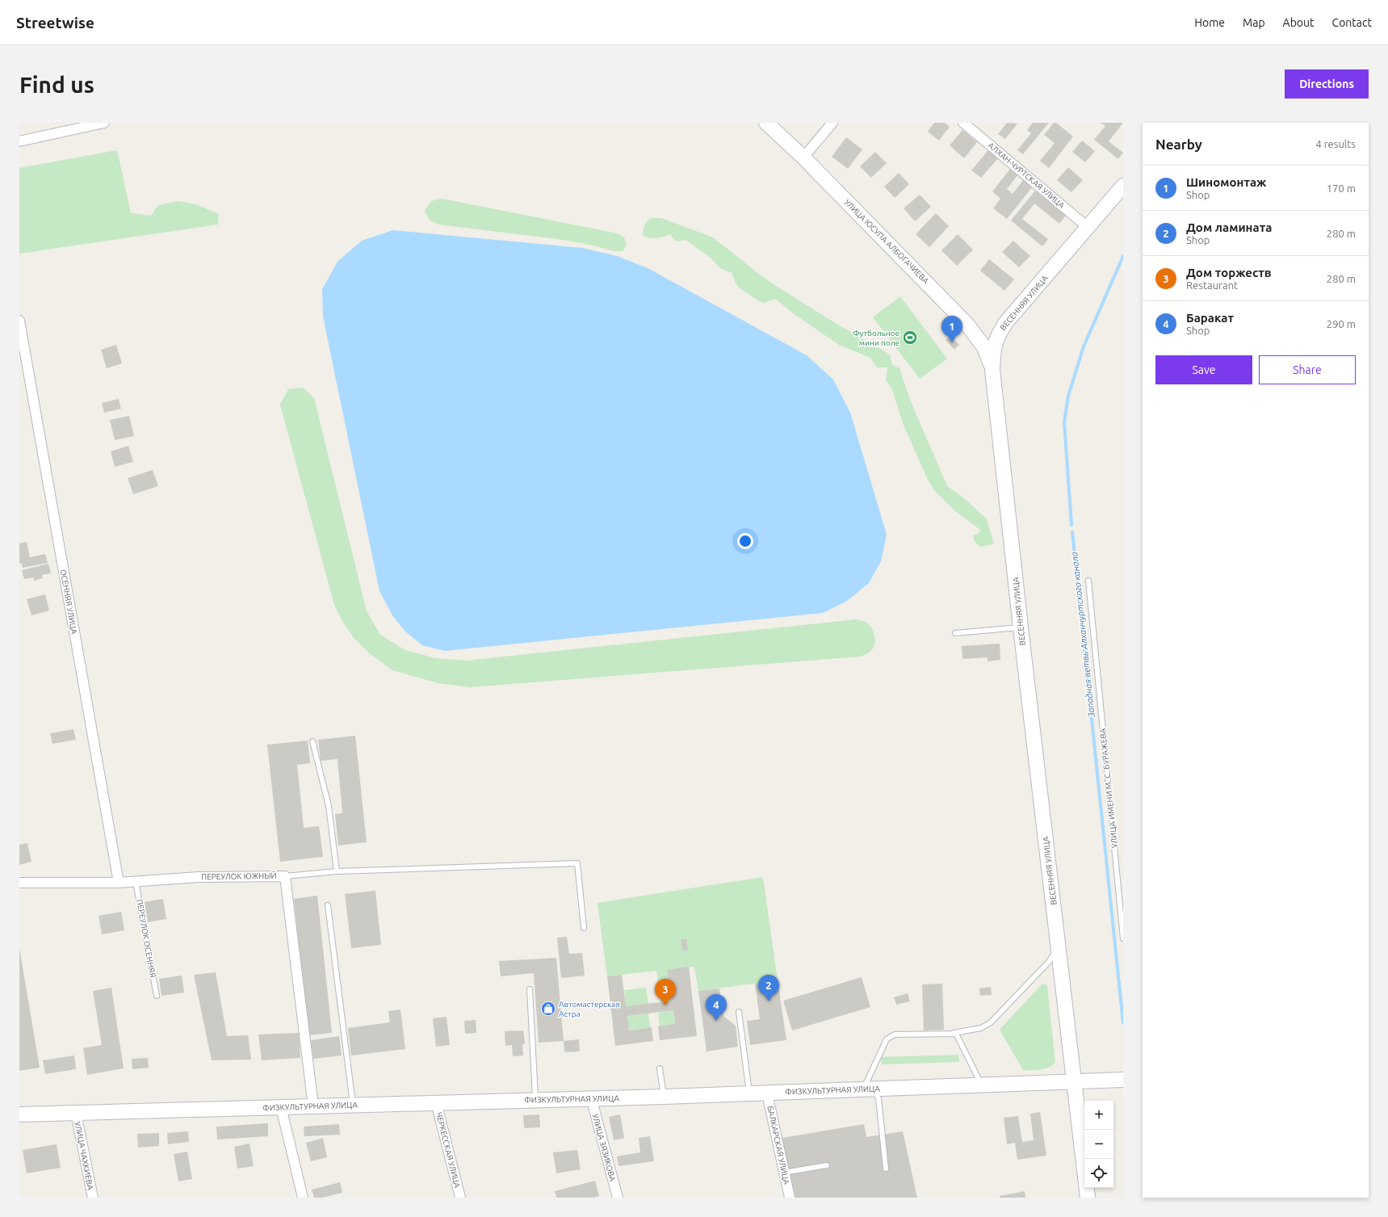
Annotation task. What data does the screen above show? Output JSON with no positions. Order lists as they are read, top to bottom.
{
  "streets": {
    "street": [
      "АЛХАН-ЧУРТСКАЯ УЛИЦА",
      "УЛИЦА ЮСУПА АЛБОГАЧИЕВА",
      "ВЕСЕННЯЯ УЛИЦА",
      "ОСЕННЯЯ УЛИЦА",
      "ПЕРЕУЛОК ЮЖНЫЙ",
      "ФИЗКУЛЬТУРНАЯ УЛИЦА",
      "БАЛКАРСКАЯ УЛИЦА",
      "УЛИЦА ЗЯЗИКОВА",
      "ЧЕРКЕССКАЯ УЛИЦА",
      "УЛИЦА ЧАХКИЕВА"
    ],
    "lane": ["УЛИЦА ИМЕНИ М. С. БУРАЖЕВА", "ПЕРЕУЛОК ОСЕННЯЯ"]
  },
  "crossings": [
    ["АЛХАН-ЧУРТСКАЯ УЛИЦА", "ВЕСЕННЯЯ УЛИЦА"],
    ["УЛИЦА ЮСУПА АЛБОГАЧИЕВА", "ВЕСЕННЯЯ УЛИЦА"],
    ["ВЕСЕННЯЯ УЛИЦА", "ФИЗКУЛЬТУРНАЯ УЛИЦА"],
    ["ОСЕННЯЯ УЛИЦА", "ПЕРЕУЛОК ЮЖНЫЙ"],
    ["ПЕРЕУЛОК ЮЖНЫЙ", "ПЕРЕУЛОК ОСЕННЯЯ"],
    ["ПЕРЕУЛОК ЮЖНЫЙ", "ФИЗКУЛЬТУРНАЯ УЛИЦА"],
    ["ФИЗКУЛЬТУРНАЯ УЛИЦА", "БАЛКАРСКАЯ УЛИЦА"],
    ["ФИЗКУЛЬТУРНАЯ УЛИЦА", "УЛИЦА ЗЯЗИКОВА"],
    ["ФИЗКУЛЬТУРНАЯ УЛИЦА", "ЧЕРКЕССКАЯ УЛИЦА"],
    ["ФИЗКУЛЬТУРНАЯ УЛИЦА", "УЛИЦА ЧАХКИЕВА"]
  ],
  "water": ["Западная ветвь Алханчуртского канала"],
  "places": {
    "sports": ["Футбольное мини поле"],
    "shop": ["Автомастерская Астра"]
  },
  "page": {
    "header": "Streetwise",
    "nav": [
      "Home",
      "Map",
      "About",
      "Contact"
    ],
    "buttons": [
      "Directions",
      ["Save", "Share"]
    ],
    "title": "Find us",
    "heading": ["Nearby", "4 results"],
    "list": [
      {
        "mark": "1",
        "name": "Шиномонтаж",
        "note": "Shop",
        "value": "170 m"
      },
      {
        "mark": "2",
        "name": "Дом ламината",
        "note": "Shop",
        "value": "280 m"
      },
      {
        "mark": "3",
        "name": "Дом торжеств",
        "note": "Restaurant",
        "value": "280 m"
      },
      {
        "mark": "4",
        "name": "Баракат",
        "note": "Shop",
        "value": "290 m"
      }
    ],
    "pins": [
      "1",
      "2",
      "3",
      "4"
    ],
    "map_buttons": ["+", "−"]
  }
}
